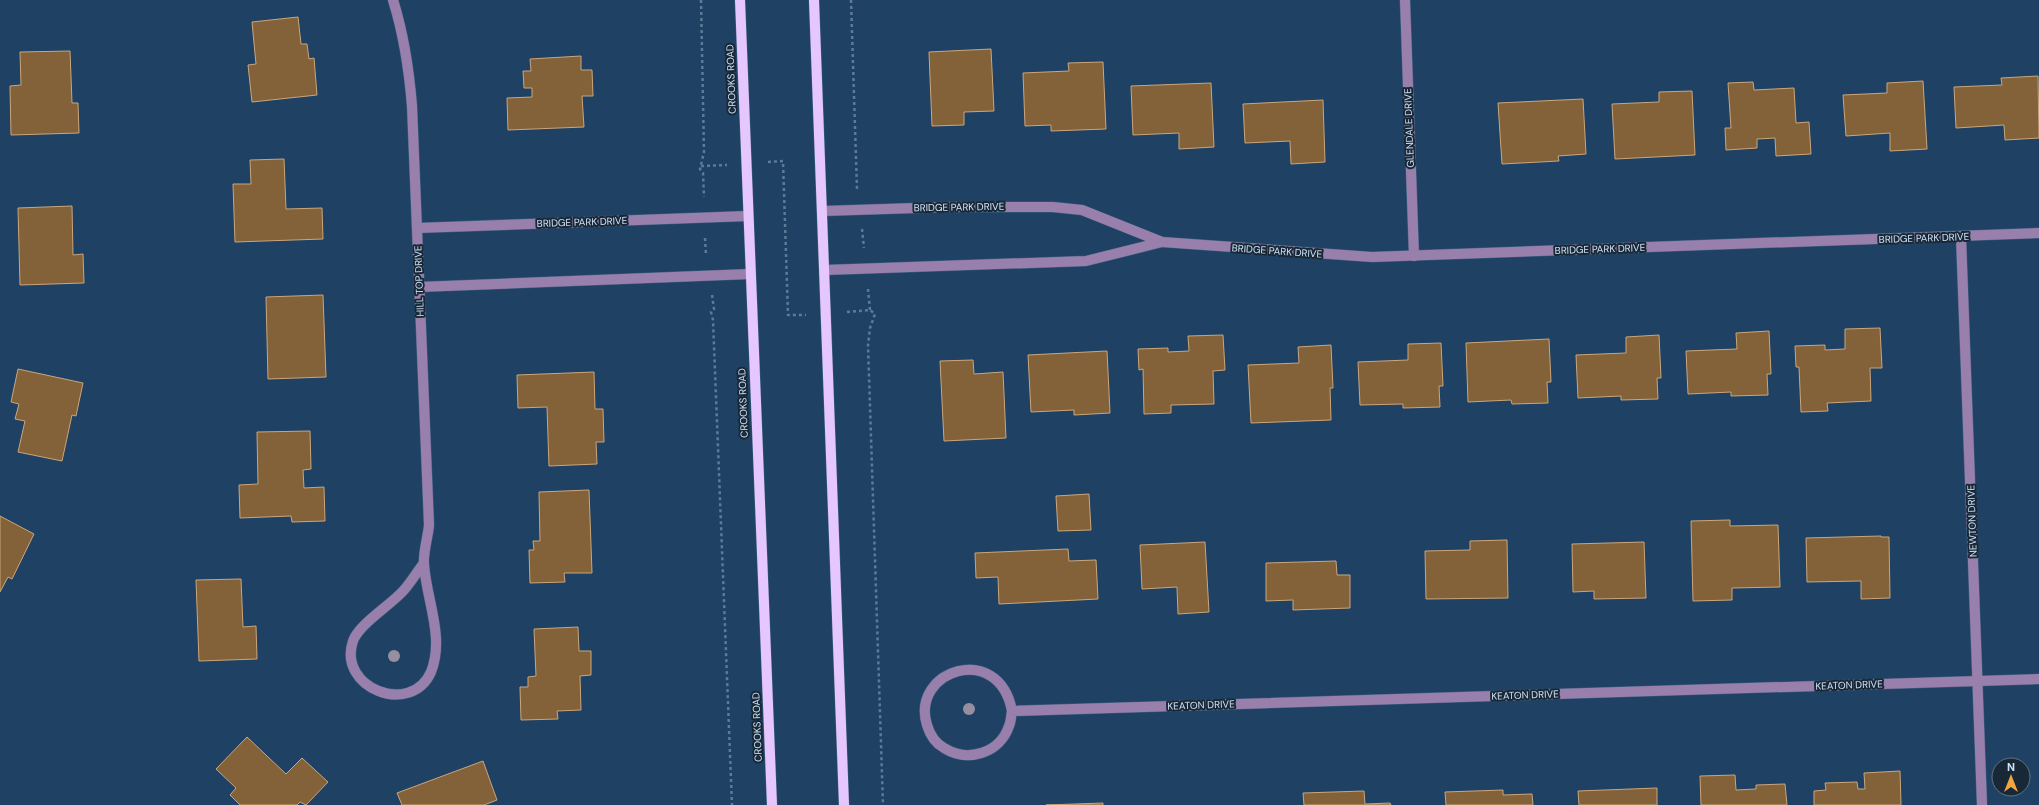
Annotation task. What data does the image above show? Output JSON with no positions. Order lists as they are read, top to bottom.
{
  "streets": {
    "main road": ["CROOKS ROAD"],
    "street": [
      "GLENDALE DRIVE",
      "BRIDGE PARK DRIVE",
      "HILL TOP DRIVE",
      "NEWTON DRIVE",
      "KEATON DRIVE"
    ]
  },
  "crossings": [
    ["CROOKS ROAD", "BRIDGE PARK DRIVE"],
    ["GLENDALE DRIVE", "BRIDGE PARK DRIVE"],
    ["BRIDGE PARK DRIVE", "HILL TOP DRIVE"],
    ["BRIDGE PARK DRIVE", "NEWTON DRIVE"],
    ["NEWTON DRIVE", "KEATON DRIVE"]
  ],
  "north": "top"
}
